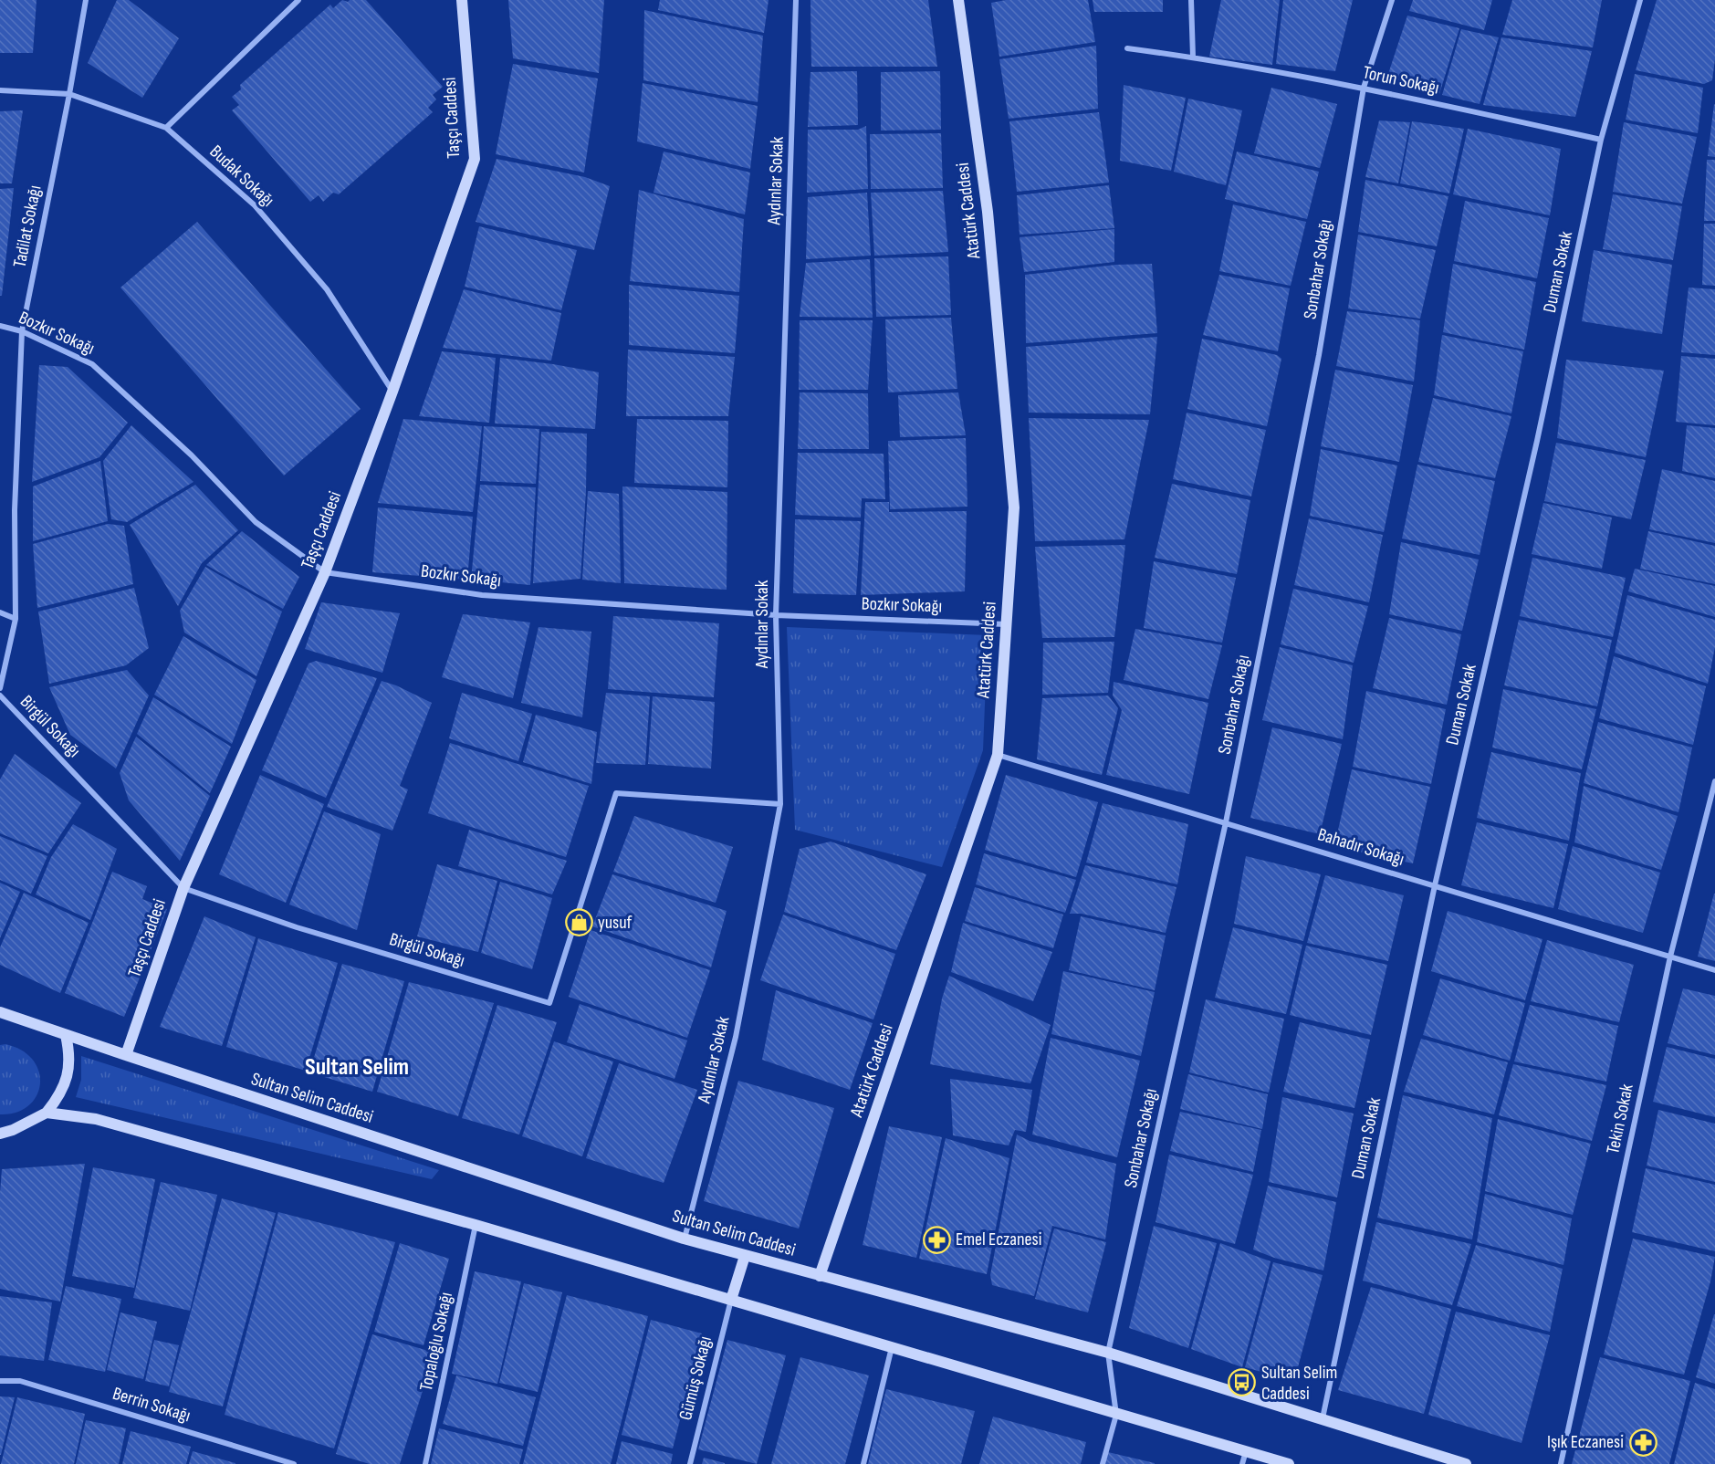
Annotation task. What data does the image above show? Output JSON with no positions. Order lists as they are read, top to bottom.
{
  "streets": {
    "main road": ["Taşçı Caddesi", "Atatürk Caddesi", "Sultan Selim Caddesi"],
    "street": [
      "Torun Sokağı",
      "Budak Sokağı",
      "Aydınlar Sokak",
      "Tadilat Sokağı",
      "Sonbahar Sokağı",
      "Duman Sokak",
      "Bozkır Sokağı",
      "Birgül Sokağı",
      "Bahadır Sokağı",
      "Tekin Sokak",
      "Topaloğlu Sokağı",
      "Gümüş Sokağı",
      "Berrin Sokağı"
    ]
  },
  "crossings": [
    ["Torun Sokağı", "Sonbahar Sokağı"],
    ["Torun Sokağı", "Duman Sokak"],
    ["Taşçı Caddesi", "Budak Sokağı"],
    ["Taşçı Caddesi", "Bozkır Sokağı"],
    ["Taşçı Caddesi", "Birgül Sokağı"],
    ["Taşçı Caddesi", "Sultan Selim Caddesi"],
    ["Budak Sokağı", "Tadilat Sokağı"],
    ["Aydınlar Sokak", "Bozkır Sokağı"],
    ["Aydınlar Sokak", "Birgül Sokağı"],
    ["Aydınlar Sokak", "Sultan Selim Caddesi"],
    ["Atatürk Caddesi", "Bozkır Sokağı"],
    ["Atatürk Caddesi", "Bahadır Sokağı"],
    ["Atatürk Caddesi", "Sultan Selim Caddesi"],
    ["Tadilat Sokağı", "Bozkır Sokağı"],
    ["Sonbahar Sokağı", "Bahadır Sokağı"],
    ["Sonbahar Sokağı", "Sultan Selim Caddesi"],
    ["Duman Sokak", "Bahadır Sokağı"],
    ["Duman Sokak", "Sultan Selim Caddesi"],
    ["Bahadır Sokağı", "Tekin Sokak"]
  ],
  "districts": ["Sultan Selim"],
  "places": {
    "shop": ["yusuf"],
    "pharmacy": ["Emel Eczanesi", "Işık Eczanesi"],
    "bus stop": ["Sultan Selim Caddesi"]
  }
}
